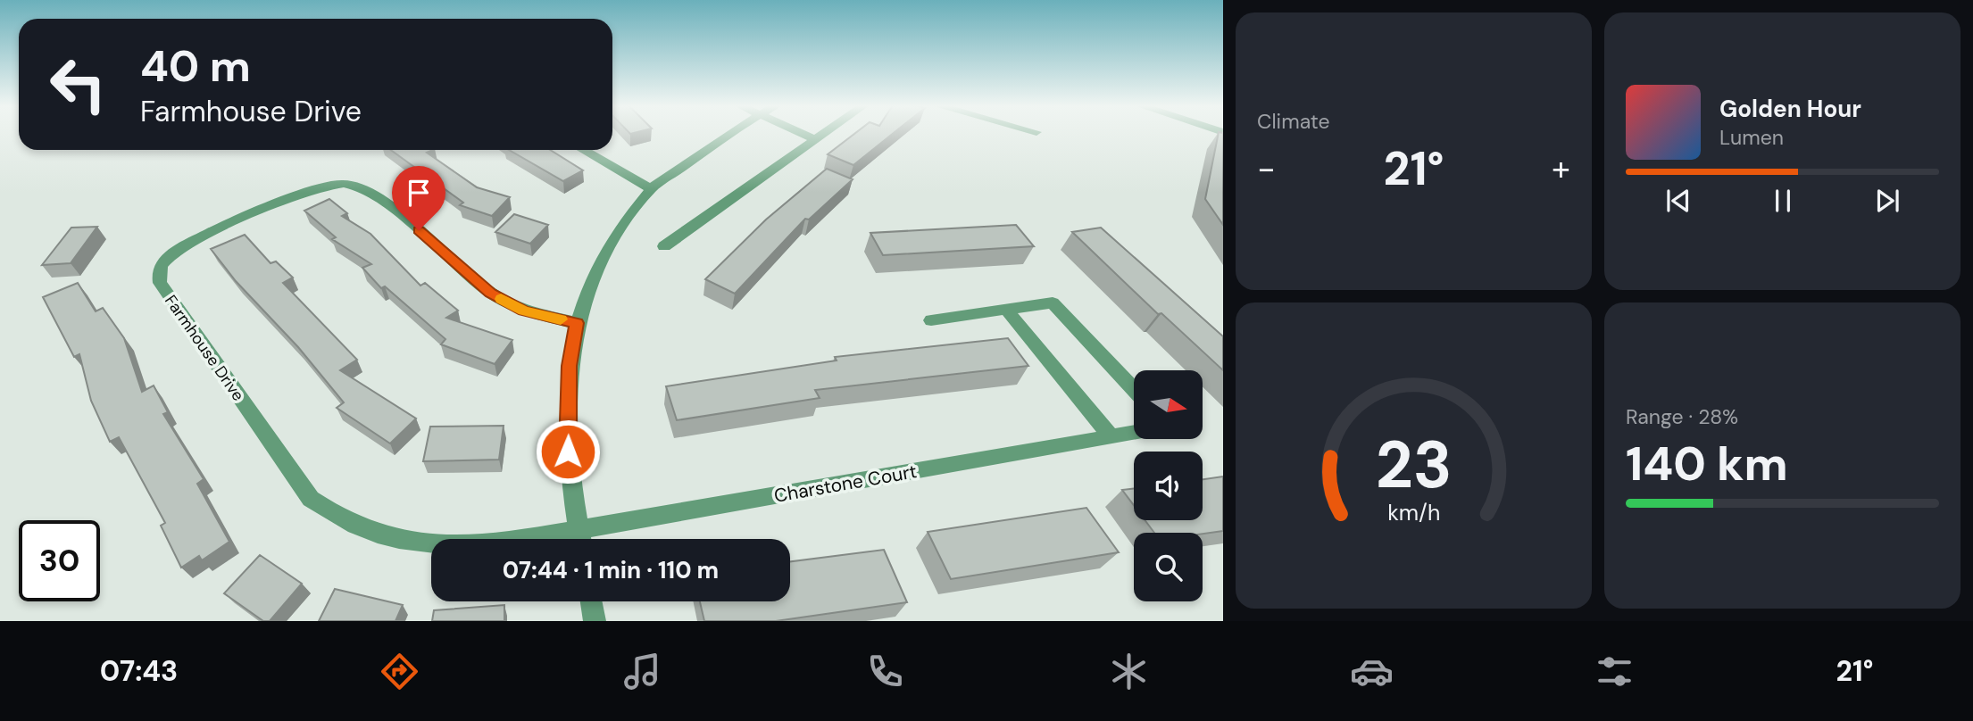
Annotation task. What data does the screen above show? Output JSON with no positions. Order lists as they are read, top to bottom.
{
  "streets": {
    "street": ["Farmhouse Drive", "Charstone Court"]
  },
  "crossings": [
    ["Farmhouse Drive", "Charstone Court"]
  ],
  "north": "right",
  "page": {
    "tile": [
      "Climate",
      ["Range · 28%", "140 km"]
    ],
    "turn": ["40 m", "Farmhouse Drive"],
    "song": ["Golden Hour", "Lumen"],
    "heat": ["−", "21°", "+"],
    "limit": "30",
    "trip": "07:44 · 1 min · 110 m",
    "tabs": ["07:43", "21°"],
    "gauge": ["23", "km/h"]
  }
}
